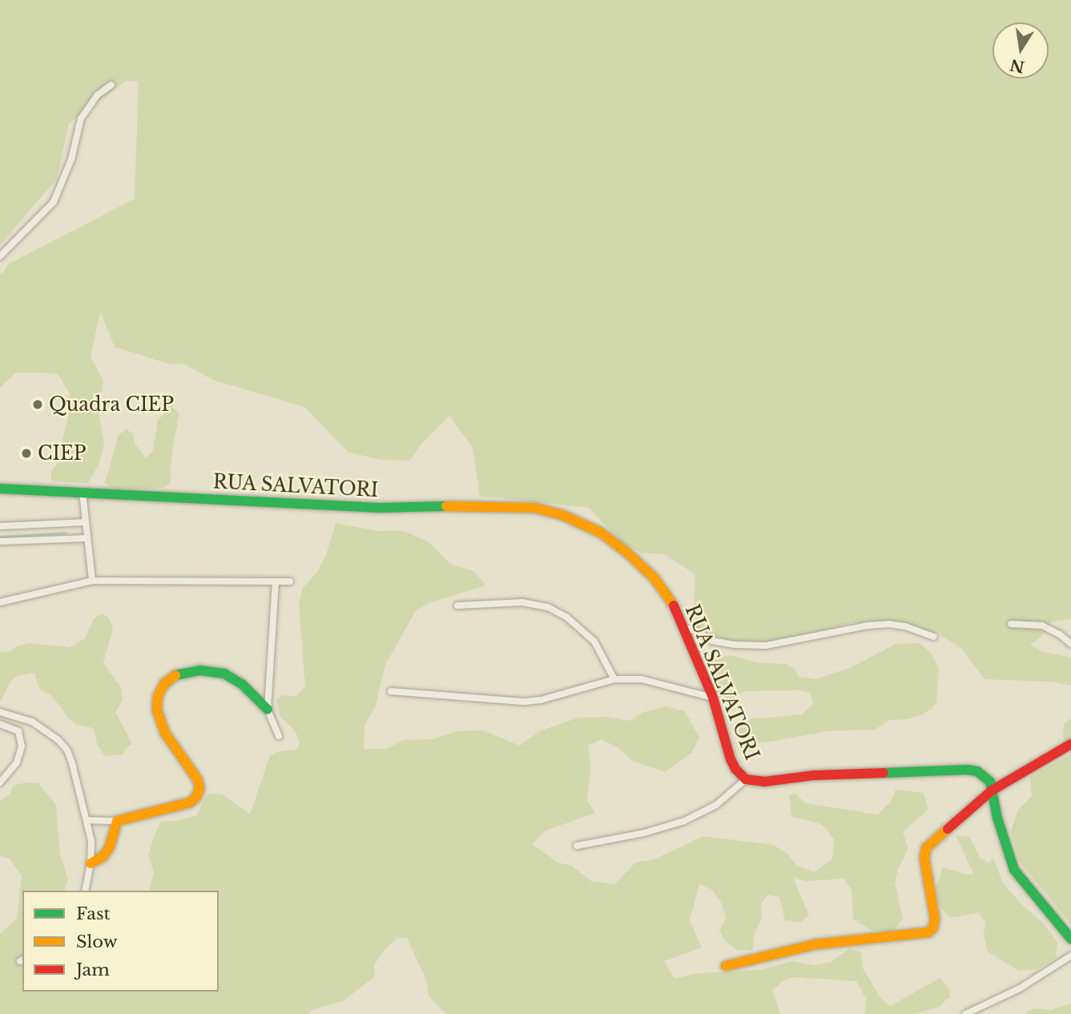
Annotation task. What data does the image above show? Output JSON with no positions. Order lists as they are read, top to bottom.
{
  "streets": {
    "street": ["RUA SALVATORI"]
  },
  "places": ["Quadra CIEP", "CIEP"],
  "legend": ["Fast", "Slow", "Jam"],
  "north": "bottom"
}
